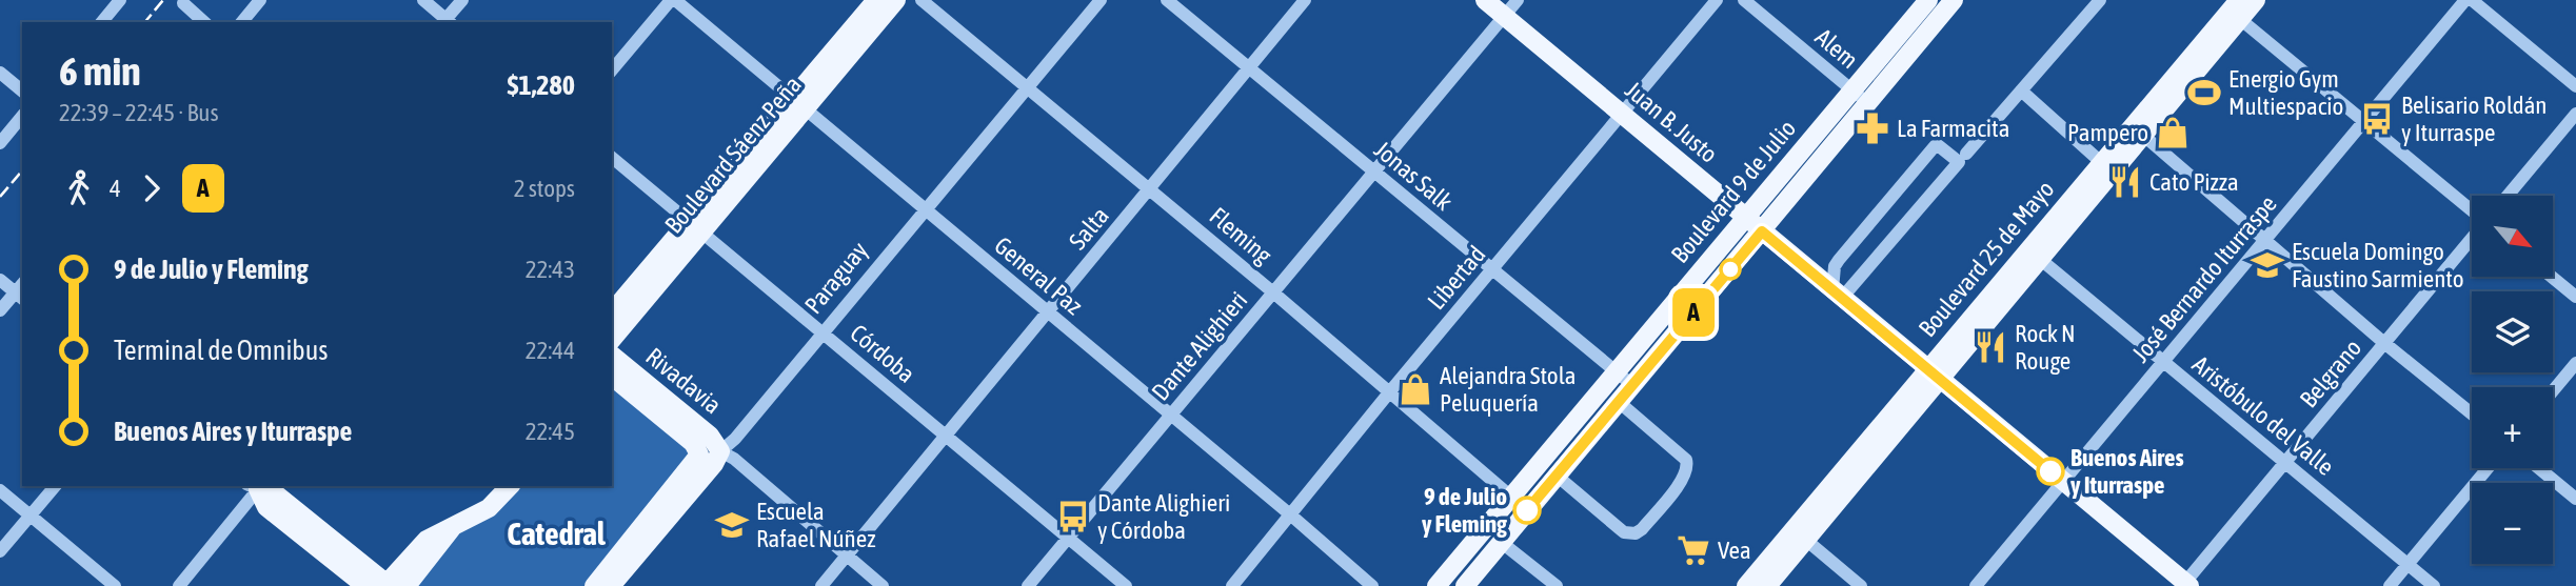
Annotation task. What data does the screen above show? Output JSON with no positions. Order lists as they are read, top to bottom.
{
  "streets": {
    "main road": [
      "Juan B. Justo",
      "Boulevard Sáenz Peña",
      "Boulevard 9 de Julio",
      "Boulevard 25 de Mayo",
      "Paraguay",
      "Rivadavia"
    ],
    "street": [
      "Alem",
      "Jonas Salk",
      "Salta",
      "Fleming",
      "General Paz",
      "Libertad",
      "José Bernardo Iturraspe",
      "Dante Alighieri",
      "Córdoba",
      "Belgrano",
      "Aristóbulo del Valle"
    ]
  },
  "crossings": [
    ["Alem", "Boulevard 9 de Julio"],
    ["Juan B. Justo", "Boulevard 9 de Julio"],
    ["Juan B. Justo", "Boulevard 25 de Mayo"],
    ["Juan B. Justo", "Libertad"],
    ["Juan B. Justo", "José Bernardo Iturraspe"],
    ["Juan B. Justo", "Dante Alighieri"],
    ["Juan B. Justo", "Belgrano"],
    ["Boulevard Sáenz Peña", "General Paz"],
    ["Boulevard Sáenz Peña", "Córdoba"],
    ["Jonas Salk", "Boulevard 9 de Julio"],
    ["Jonas Salk", "Salta"],
    ["Jonas Salk", "Libertad"],
    ["Jonas Salk", "Dante Alighieri"],
    ["Boulevard 9 de Julio", "Fleming"],
    ["Salta", "Fleming"],
    ["Salta", "General Paz"],
    ["Salta", "Córdoba"],
    ["Salta", "Rivadavia"],
    ["Fleming", "Paraguay"],
    ["Fleming", "Libertad"],
    ["Fleming", "Dante Alighieri"],
    ["Boulevard 25 de Mayo", "Aristóbulo del Valle"],
    ["General Paz", "Paraguay"],
    ["General Paz", "Libertad"],
    ["General Paz", "Dante Alighieri"],
    ["Paraguay", "Córdoba"],
    ["Paraguay", "Rivadavia"],
    ["José Bernardo Iturraspe", "Aristóbulo del Valle"],
    ["Dante Alighieri", "Córdoba"],
    ["Belgrano", "Aristóbulo del Valle"]
  ],
  "districts": ["Catedral"],
  "places": {
    "sports": ["Energio Gym Multiespacio"],
    "bus stop": ["Belisario Roldán y Iturraspe", "Dante Alighieri y Córdoba"],
    "pharmacy": ["La Farmacita"],
    "shop": ["Pampero", "Alejandra Stola Peluquería"],
    "restaurant": ["Cato Pizza", "Rock N Rouge"],
    "school or university": ["Escuela Domingo Faustino Sarmiento", "Escuela Rafael Núñez"],
    "other": ["Buenos Aires y Iturraspe", "9 de Julio y Fleming"],
    "supermarket": ["Vea"]
  },
  "lines": ["bus line A"],
  "north": "bottom right",
  "page": {
    "on_map": "A",
    "heading": ["6 min", "22:39 – 22:45 · Bus", "$1,280"],
    "legs": ["4", "A", "2 stops"],
    "map_buttons": ["+", "−"],
    "list": [
      {
        "name": "9 de Julio y Fleming",
        "value": "22:43"
      },
      {
        "name": "Terminal de Omnibus",
        "value": "22:44"
      },
      {
        "name": "Buenos Aires y Iturraspe",
        "value": "22:45"
      }
    ]
  }
}
